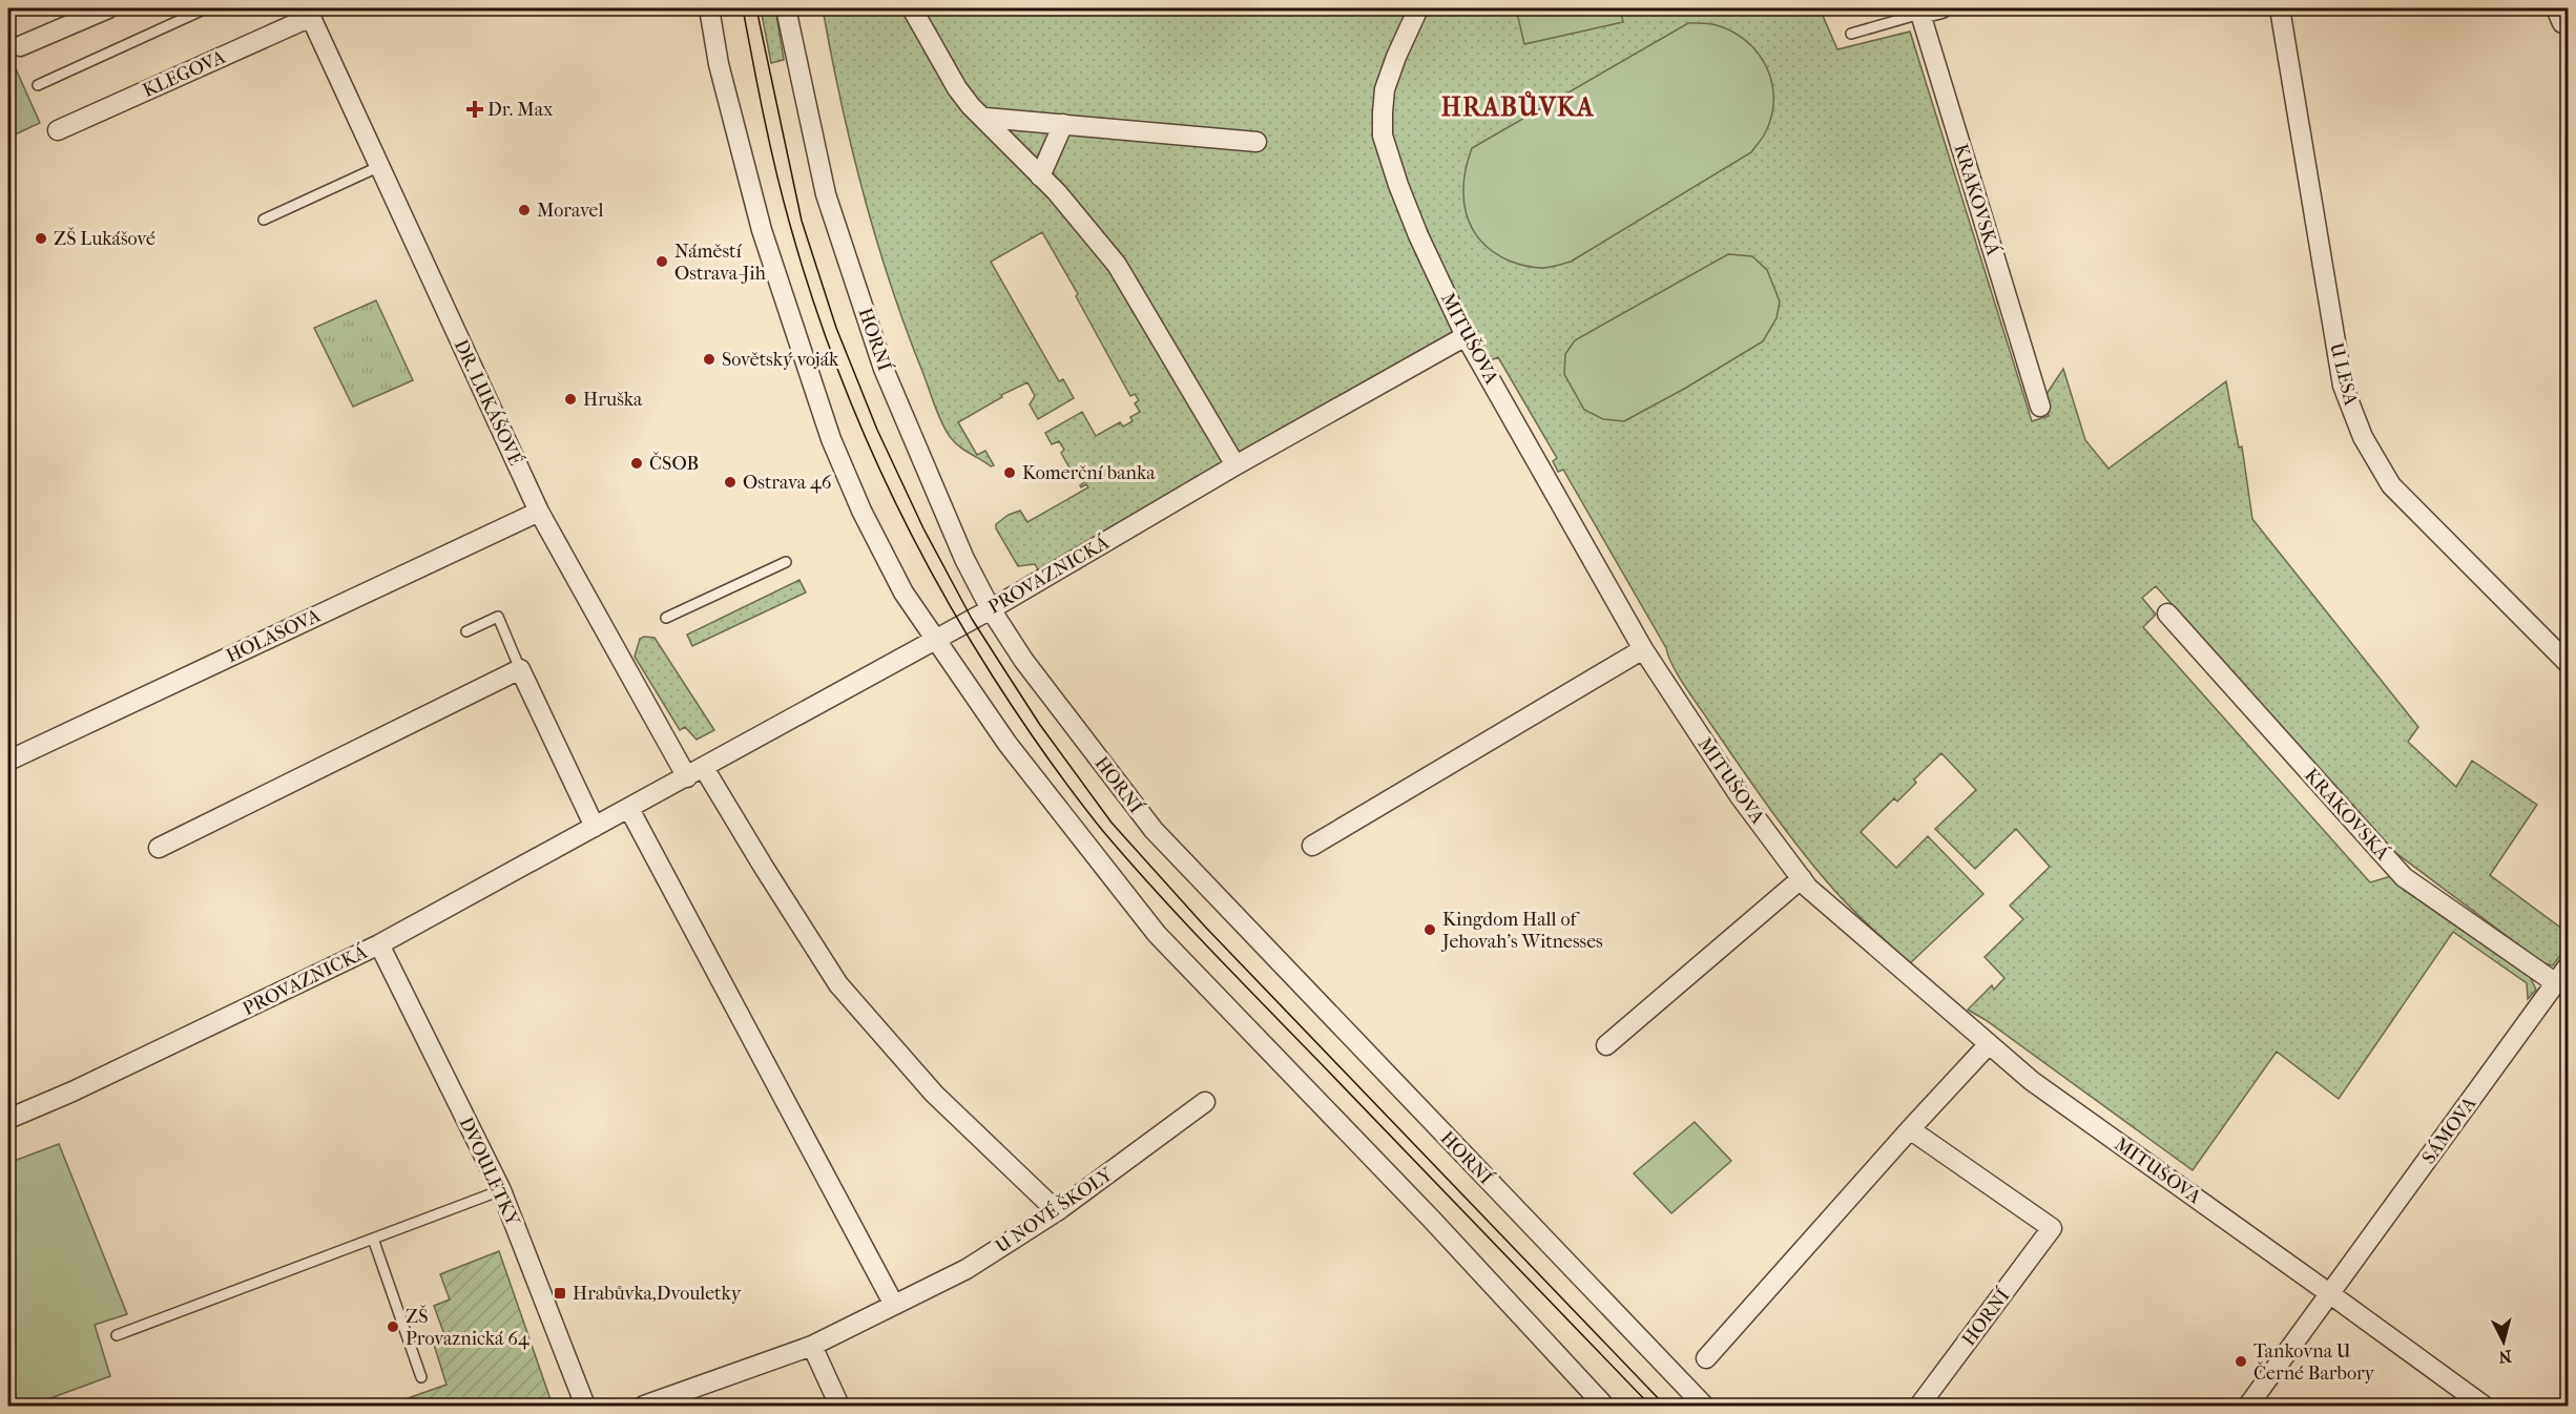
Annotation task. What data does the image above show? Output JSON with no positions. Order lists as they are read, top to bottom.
{
  "streets": {
    "street": [
      "KLEGOVA",
      "KRAKOVSKÁ",
      "MITUŠOVA",
      "HORNÍ",
      "U LESA",
      "DR. LUKÁŠOVÉ",
      "PROVAZNICKÁ",
      "HOLASOVA",
      "SÁMOVA",
      "DVOULETKY",
      "U NOVÉ ŠKOLY"
    ]
  },
  "crossings": [
    ["KLEGOVA", "DR. LUKÁŠOVÉ"],
    ["KRAKOVSKÁ", "SÁMOVA"],
    ["MITUŠOVA", "PROVAZNICKÁ"],
    ["MITUŠOVA", "SÁMOVA"],
    ["HORNÍ", "PROVAZNICKÁ"],
    ["DR. LUKÁŠOVÉ", "PROVAZNICKÁ"],
    ["DR. LUKÁŠOVÉ", "HOLASOVA"],
    ["PROVAZNICKÁ", "DVOULETKY"]
  ],
  "districts": ["HRABŮVKA"],
  "places": {
    "health": ["Dr. Max"],
    "other": [
      "Moravel",
      "ZŠ Lukášové",
      "Náměstí Ostrava-Jih",
      "Sovětský voják",
      "Hruška",
      "ČSOB",
      "Komerční banka",
      "Ostrava 46",
      "Kingdom Hall of Jehovah's Witnesses",
      "ZŠ Provaznická 64",
      "Tankovna U Černé Barbory"
    ],
    "transit": ["Hrabůvka,Dvouletky"]
  },
  "north": "bottom"
}
